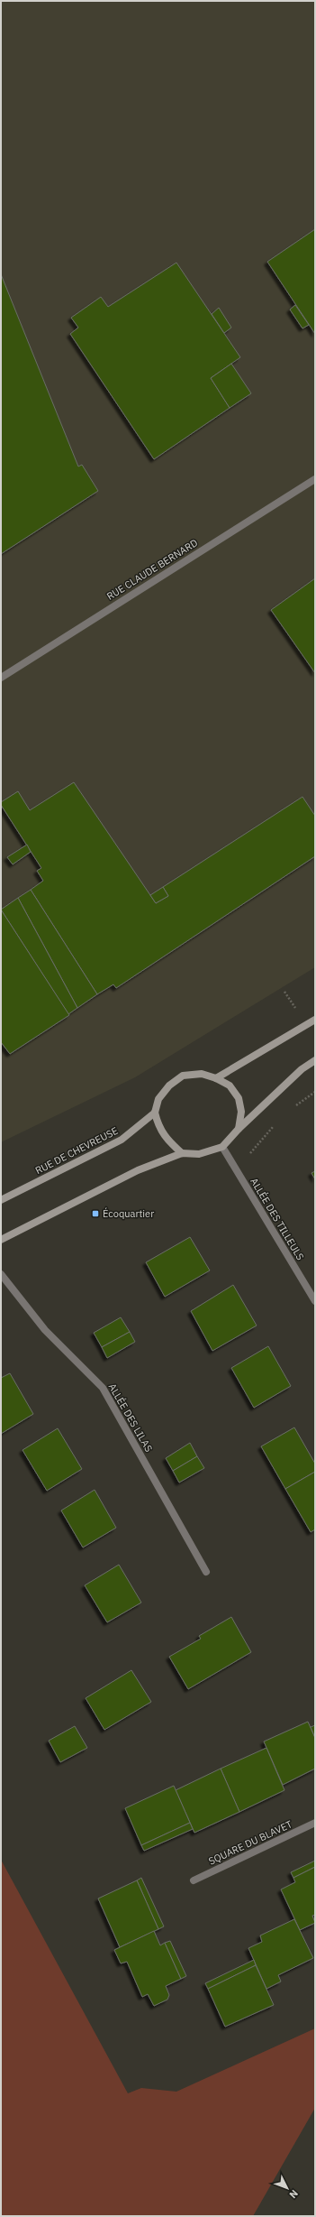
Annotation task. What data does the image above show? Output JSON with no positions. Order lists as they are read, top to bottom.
{
  "streets": {
    "street": [
      "RUE CLAUDE BERNARD",
      "RUE DE CHEVREUSE",
      "ALLÉE DES TILLEULS",
      "ALLÉE DES LILAS",
      "SQUARE DU BLAVET"
    ]
  },
  "crossings": [
    ["RUE DE CHEVREUSE", "ALLÉE DES TILLEULS"]
  ],
  "places": {
    "transit": ["Écoquartier"]
  },
  "north": "bottom right"
}
